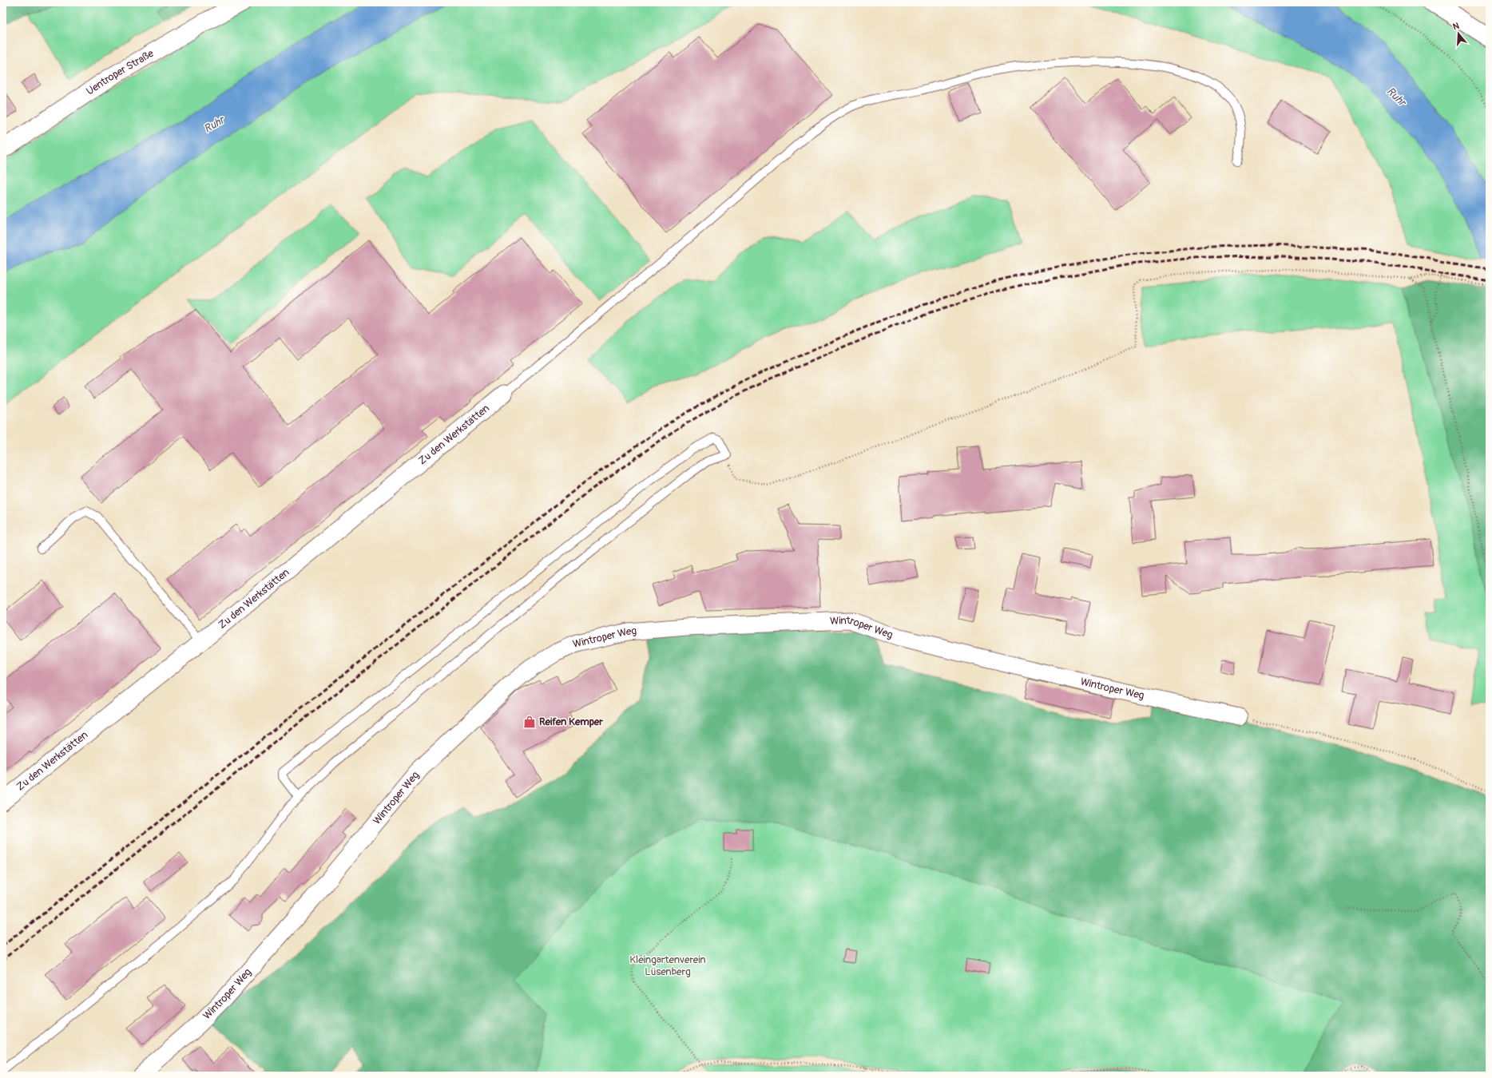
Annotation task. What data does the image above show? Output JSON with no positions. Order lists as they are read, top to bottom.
{
  "streets": {
    "main road": ["Uentroper Straße"],
    "street": ["Zu den Werkstätten", "Wintroper Weg"]
  },
  "water": ["Ruhr"],
  "parks": ["Kleingartenverein Lüsenberg"],
  "places": {
    "shop": ["Reifen Kemper"]
  },
  "north": "top"
}
